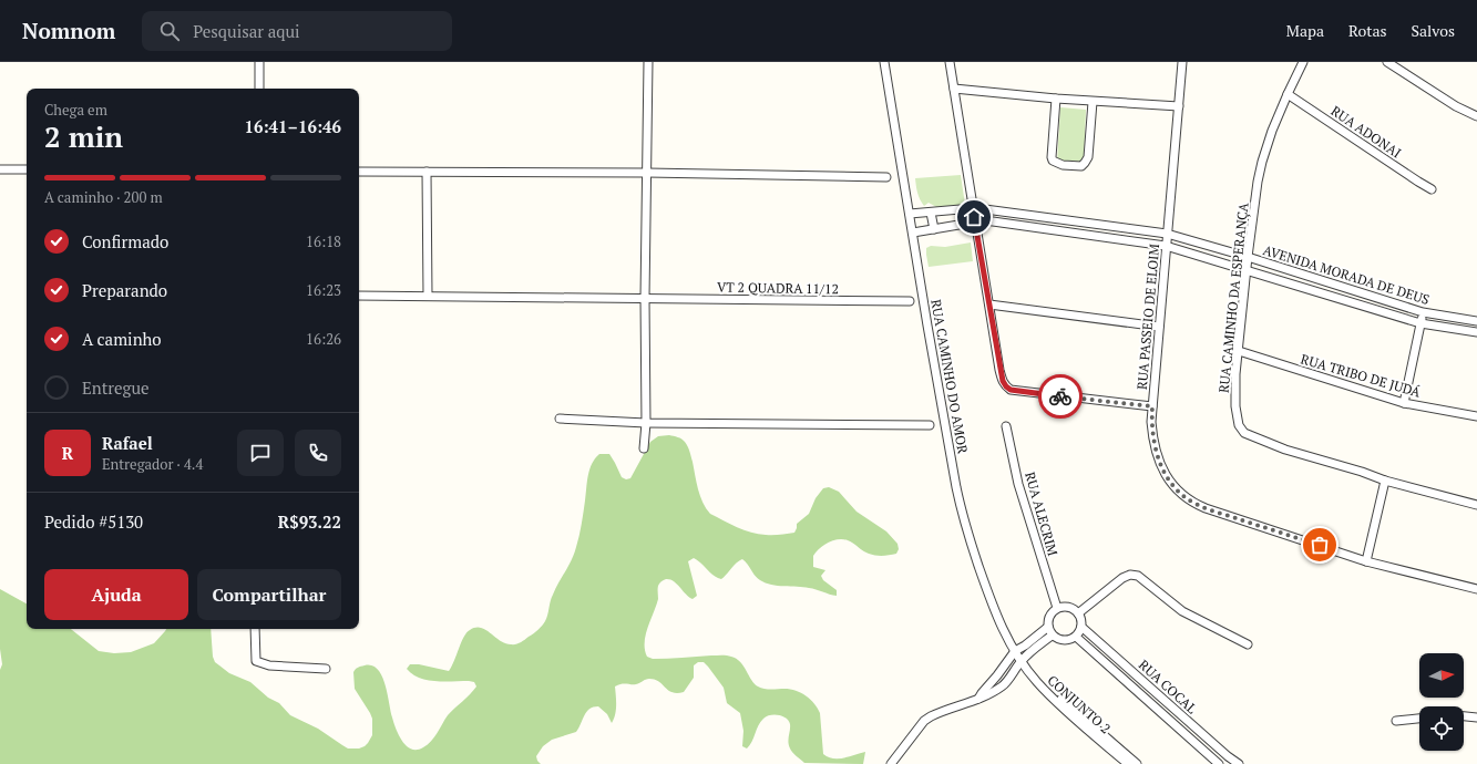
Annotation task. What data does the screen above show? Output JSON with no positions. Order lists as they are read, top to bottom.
{
  "streets": {
    "street": [
      "RUA ADONAI",
      "AVENIDA MORADA DE DEUS",
      "VT 2 QUADRA 11/12",
      "RUA CAMINHO DA ESPERANÇA",
      "RUA PASSEIO DE ELOIM",
      "RUA TRIBO DE JUDÁ",
      "RUA CAMINHO DO AMOR",
      "RUA ALECRIM",
      "RUA COCAL",
      "CONJUNTO 2"
    ]
  },
  "crossings": [
    ["RUA ADONAI", "RUA CAMINHO DA ESPERANÇA"],
    ["AVENIDA MORADA DE DEUS", "RUA CAMINHO DA ESPERANÇA"],
    ["AVENIDA MORADA DE DEUS", "RUA PASSEIO DE ELOIM"],
    ["AVENIDA MORADA DE DEUS", "RUA CAMINHO DO AMOR"],
    ["RUA CAMINHO DA ESPERANÇA", "RUA TRIBO DE JUDÁ"],
    ["RUA CAMINHO DO AMOR", "CONJUNTO 2"],
    ["RUA ALECRIM", "RUA COCAL"]
  ],
  "north": "right",
  "page": {
    "header": "Nomnom",
    "search": "Pesquisar aqui",
    "nav": ["Mapa", "Rotas", "Salvos"],
    "heading": ["2 min", "Chega em", "16:41–16:46"],
    "panel": [
      "Rafael",
      "Entregador · 4.4",
      "Pedido #5130",
      "R$93.22"
    ],
    "bar": "A caminho · 200 m",
    "list": [
      ["Confirmado", "16:18"],
      ["Preparando", "16:23"],
      ["A caminho", "16:26"],
      "Entregue"
    ],
    "round": "R",
    "buttons": ["Ajuda", "Compartilhar"]
  }
}
